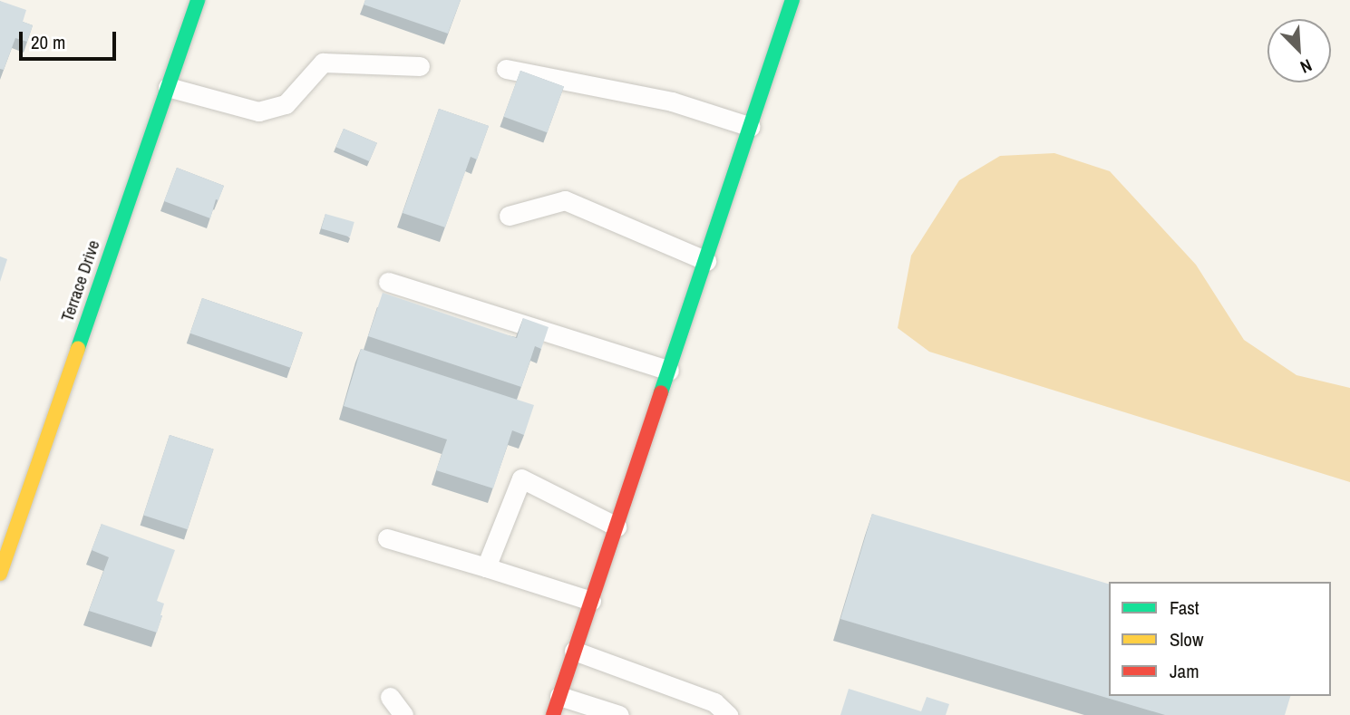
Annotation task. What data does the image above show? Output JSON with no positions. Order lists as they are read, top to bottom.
{
  "streets": {
    "main road": ["Terrace Drive"]
  },
  "legend": ["Fast", "Slow", "Jam"],
  "scale_bar": "20 m",
  "north": "bottom right"
}
